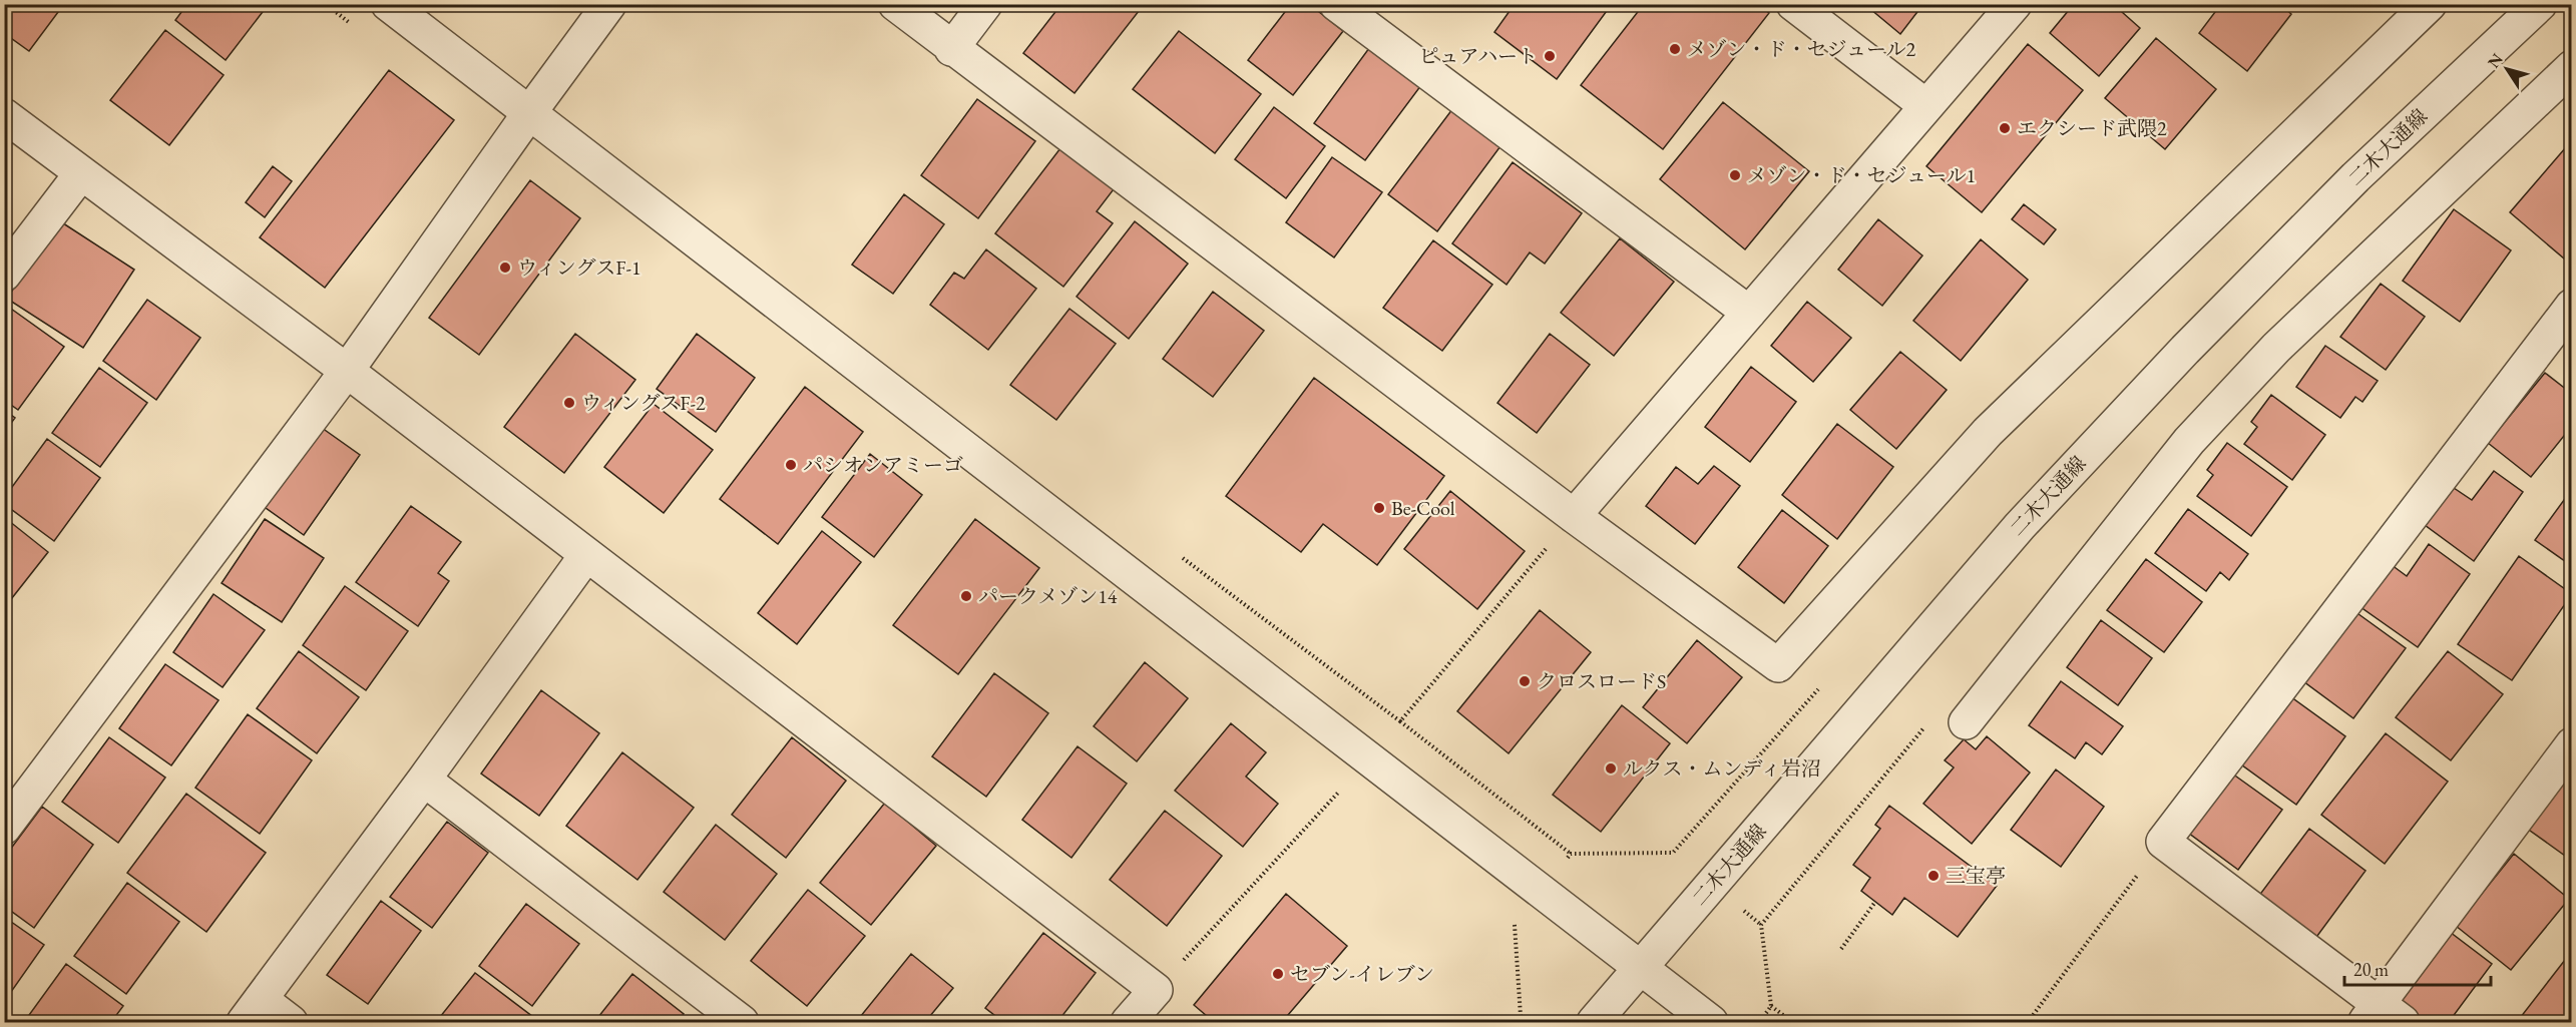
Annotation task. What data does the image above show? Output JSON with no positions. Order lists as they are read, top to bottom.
{
  "streets": {
    "street": ["二木大通線"]
  },
  "places": [
    "メゾン・ド・セジュール2",
    "ピュアハート",
    "エクシード武隈2",
    "メゾン・ド・セジュール1",
    "ウィングスF-1",
    "ウィングスF-2",
    "パシオンアミーゴ",
    "Be-Cool",
    "パークメゾン14",
    "クロスロードS",
    "ルクス・ムンディ岩沼",
    "三宝亭",
    "セブン-イレブン"
  ],
  "scale_bar": "20 m",
  "north": "top left"
}
